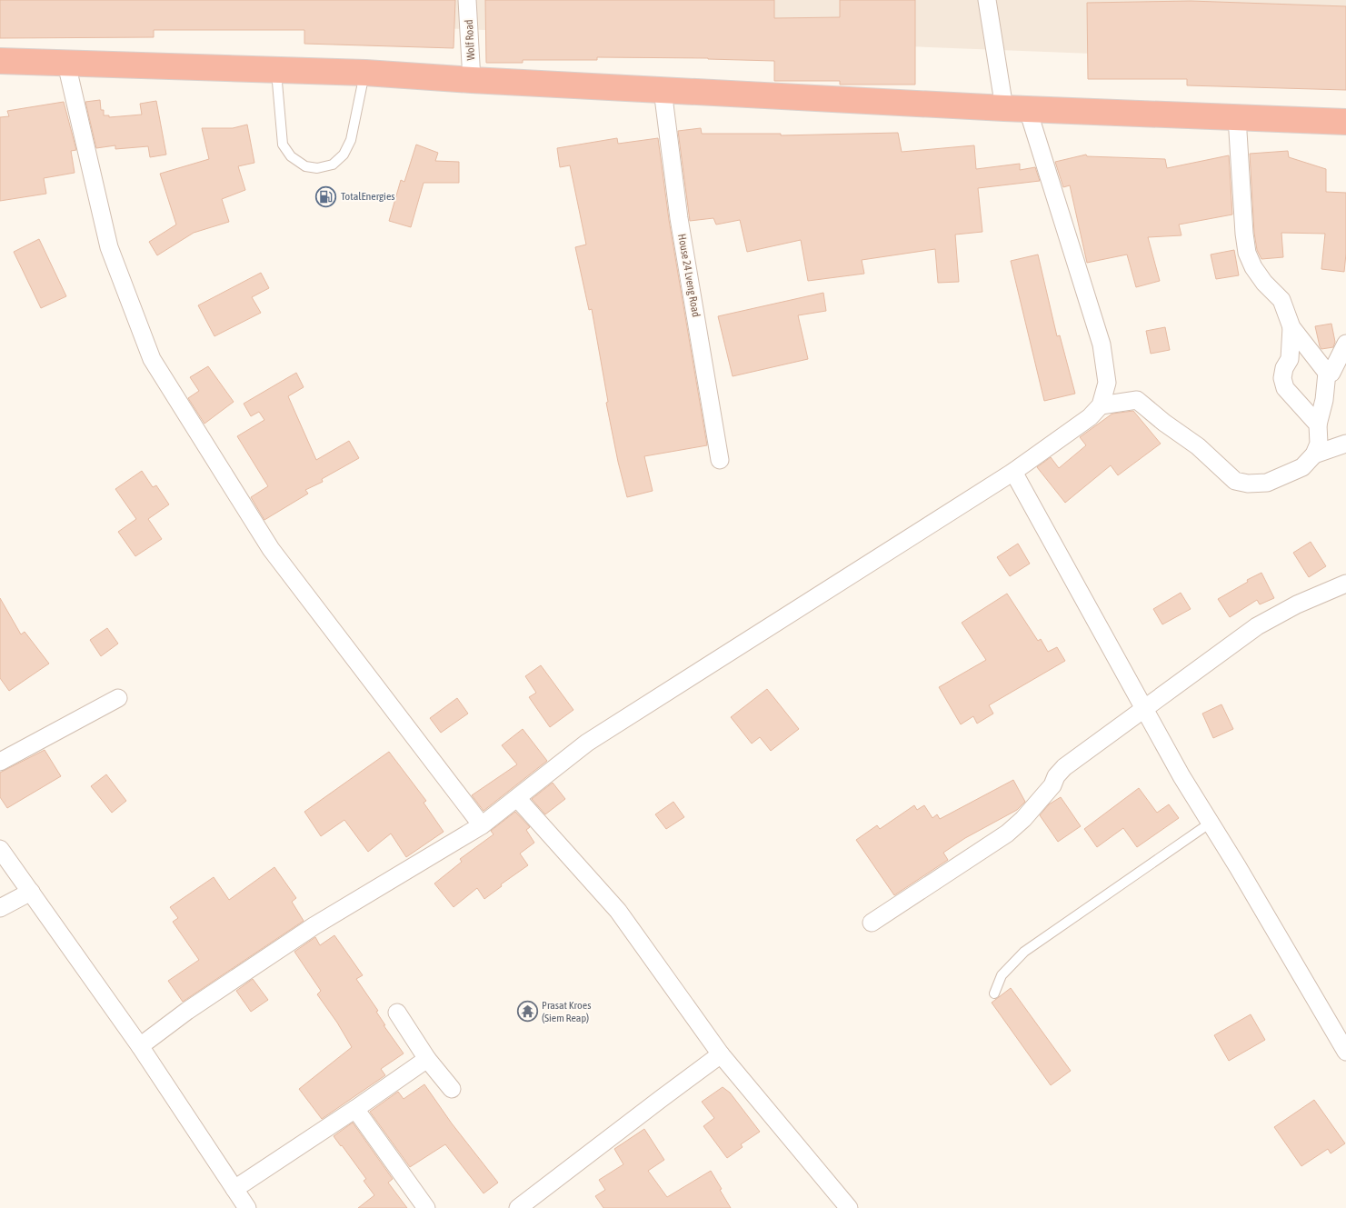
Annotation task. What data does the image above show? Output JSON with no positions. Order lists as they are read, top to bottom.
{
  "streets": {
    "street": ["Wolf Road", "House 24 Lveng Road"]
  },
  "places": {
    "fuel station": ["TotalEnergies"],
    "temple": ["Prasat Kroes (Siem Reap)"]
  }
}
